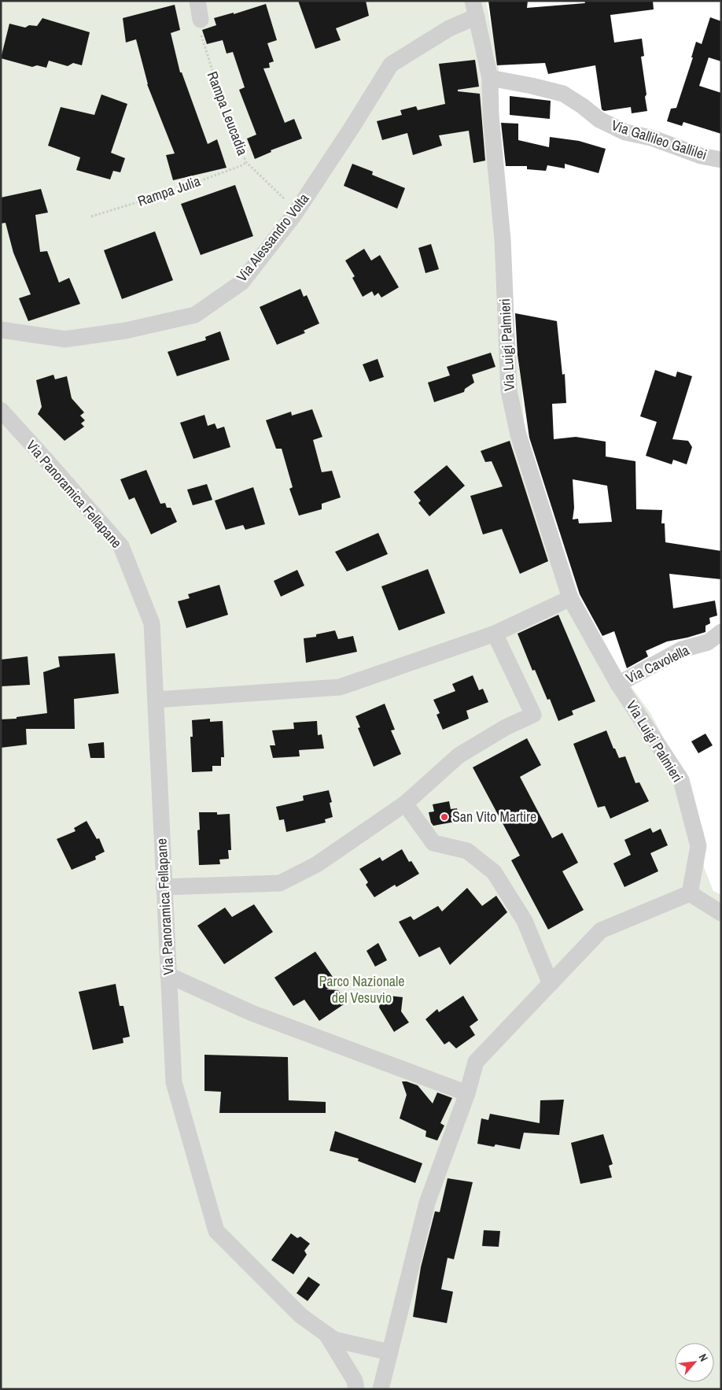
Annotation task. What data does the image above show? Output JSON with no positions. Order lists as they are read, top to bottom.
{
  "streets": {
    "street": [
      "Via Gallileo Gallilei",
      "Via Alessandro Volta",
      "Via Luigi Palmieri",
      "Via Panoramica Fellapane",
      "Via Cavolella"
    ],
    "path": ["Rampa Leucadia", "Rampa Julia"]
  },
  "crossings": [
    ["Rampa Leucadia", "Rampa Julia"],
    ["Rampa Leucadia", "Via Alessandro Volta"],
    ["Via Gallileo Gallilei", "Via Luigi Palmieri"],
    ["Via Alessandro Volta", "Via Luigi Palmieri"],
    ["Via Luigi Palmieri", "Via Cavolella"]
  ],
  "parks": ["Parco Nazionale del Vesuvio"],
  "places": ["San Vito Martire"],
  "north": "top right"
}
